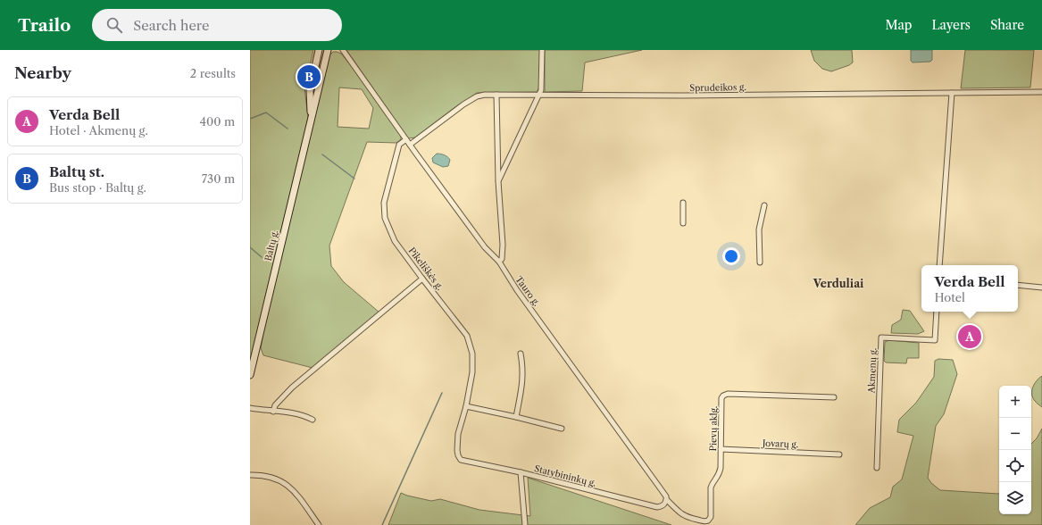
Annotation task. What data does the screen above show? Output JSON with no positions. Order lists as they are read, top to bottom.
{
  "streets": {
    "main road": ["Baltų g."],
    "street": [
      "Sprudeikos g.",
      "Pikeliškės g.",
      "Tauro g.",
      "Akmenų g.",
      "Pievų aklg.",
      "Jovarų g.",
      "Statybininkų g."
    ]
  },
  "crossings": [
    ["Sprudeikos g.", "Tauro g."],
    ["Pikeliškės g.", "Tauro g."],
    ["Pikeliškės g.", "Statybininkų g."],
    ["Tauro g.", "Pievų aklg."],
    ["Tauro g.", "Statybininkų g."],
    ["Pievų aklg.", "Jovarų g."],
    ["Pievų aklg.", "Statybininkų g."]
  ],
  "districts": ["Verduliai"],
  "page": {
    "header": "Trailo",
    "search": "Search here",
    "nav": ["Map", "Layers", "Share"],
    "heading": ["Nearby", "2 results"],
    "pins": ["B", "A"],
    "list": [
      {
        "mark": "A",
        "name": "Verda Bell",
        "note": "Hotel · Akmenų g.",
        "value": "400 m"
      },
      {
        "mark": "B",
        "name": "Baltų st.",
        "note": "Bus stop · Baltų g.",
        "value": "730 m"
      }
    ],
    "popup": ["Verda Bell", "Hotel"],
    "map_buttons": ["+", "−"]
  }
}
